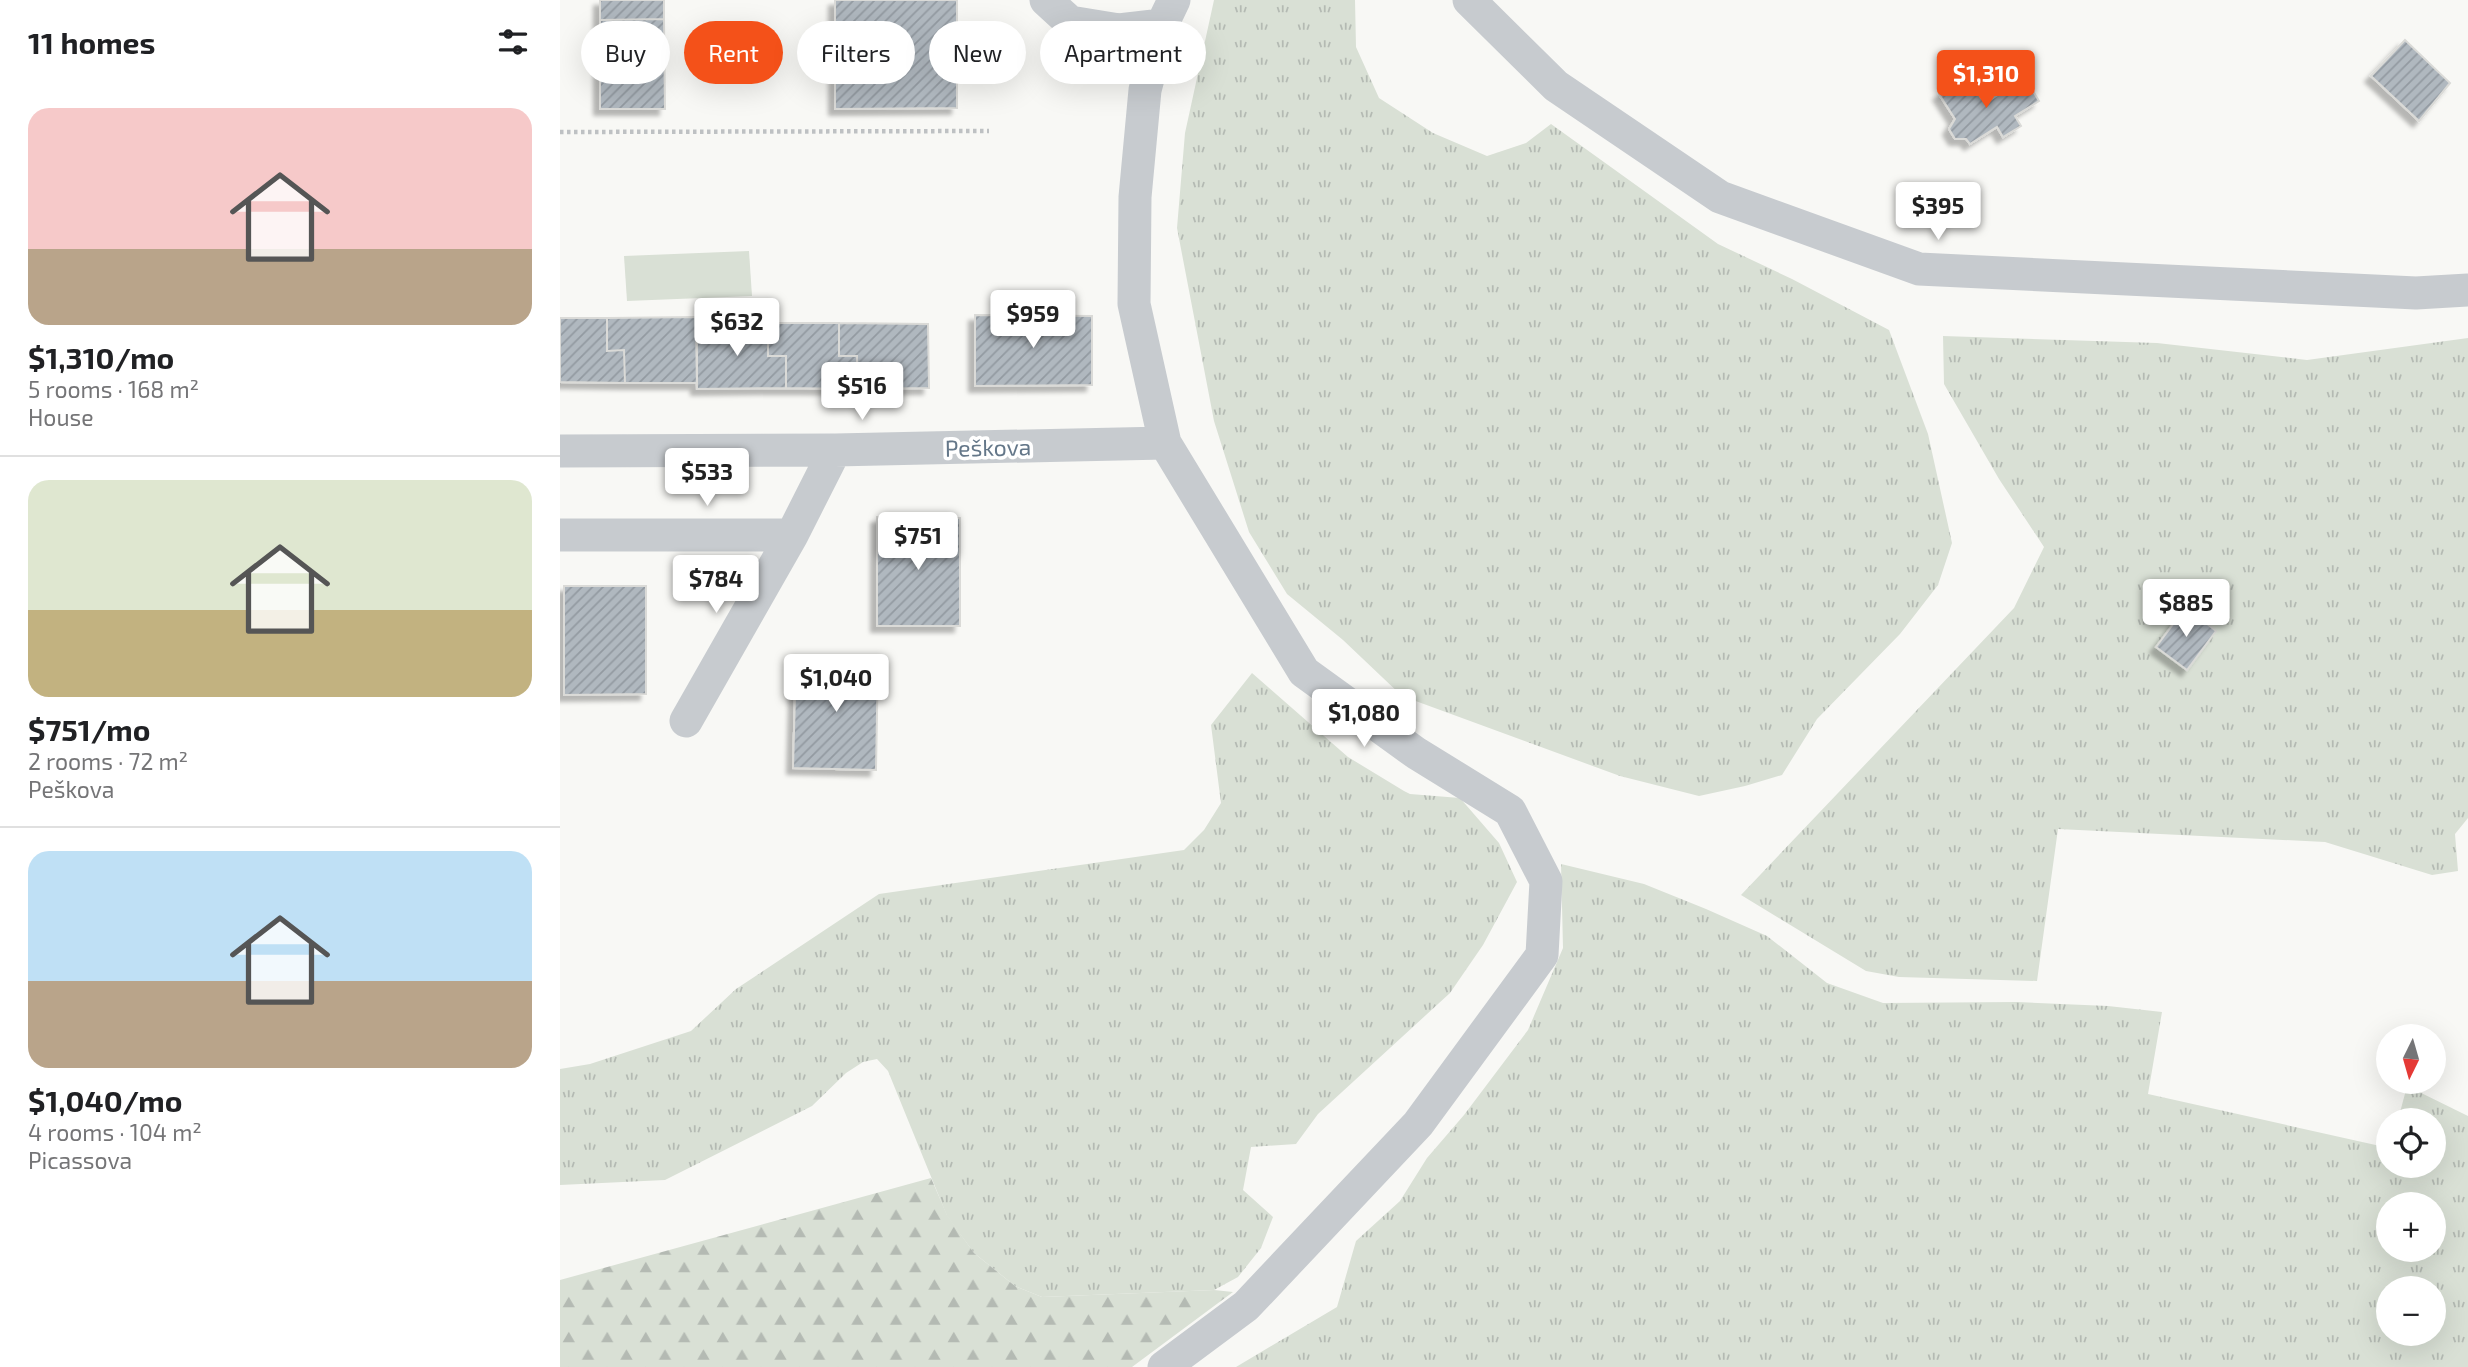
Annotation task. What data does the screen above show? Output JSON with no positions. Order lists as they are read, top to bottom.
{
  "streets": {
    "street": ["Peškova"]
  },
  "north": "bottom",
  "page": {
    "heading": "11 homes",
    "chip": [
      "Buy",
      "Rent",
      "Filters",
      "New",
      "Apartment"
    ],
    "price": [
      "$1,310",
      "$395",
      "$959",
      "$632",
      "$516",
      "$533",
      "$751",
      "$784",
      "$885",
      "$1,040",
      "$1,080"
    ],
    "list": [
      {
        "name": "$1,310/mo",
        "note": "5 rooms · 168 m² · House"
      },
      {
        "name": "$751/mo",
        "note": "2 rooms · 72 m² · Peškova"
      },
      {
        "name": "$1,040/mo",
        "note": "4 rooms · 104 m² · Picassova"
      }
    ],
    "map_buttons": ["+", "−"]
  }
}
